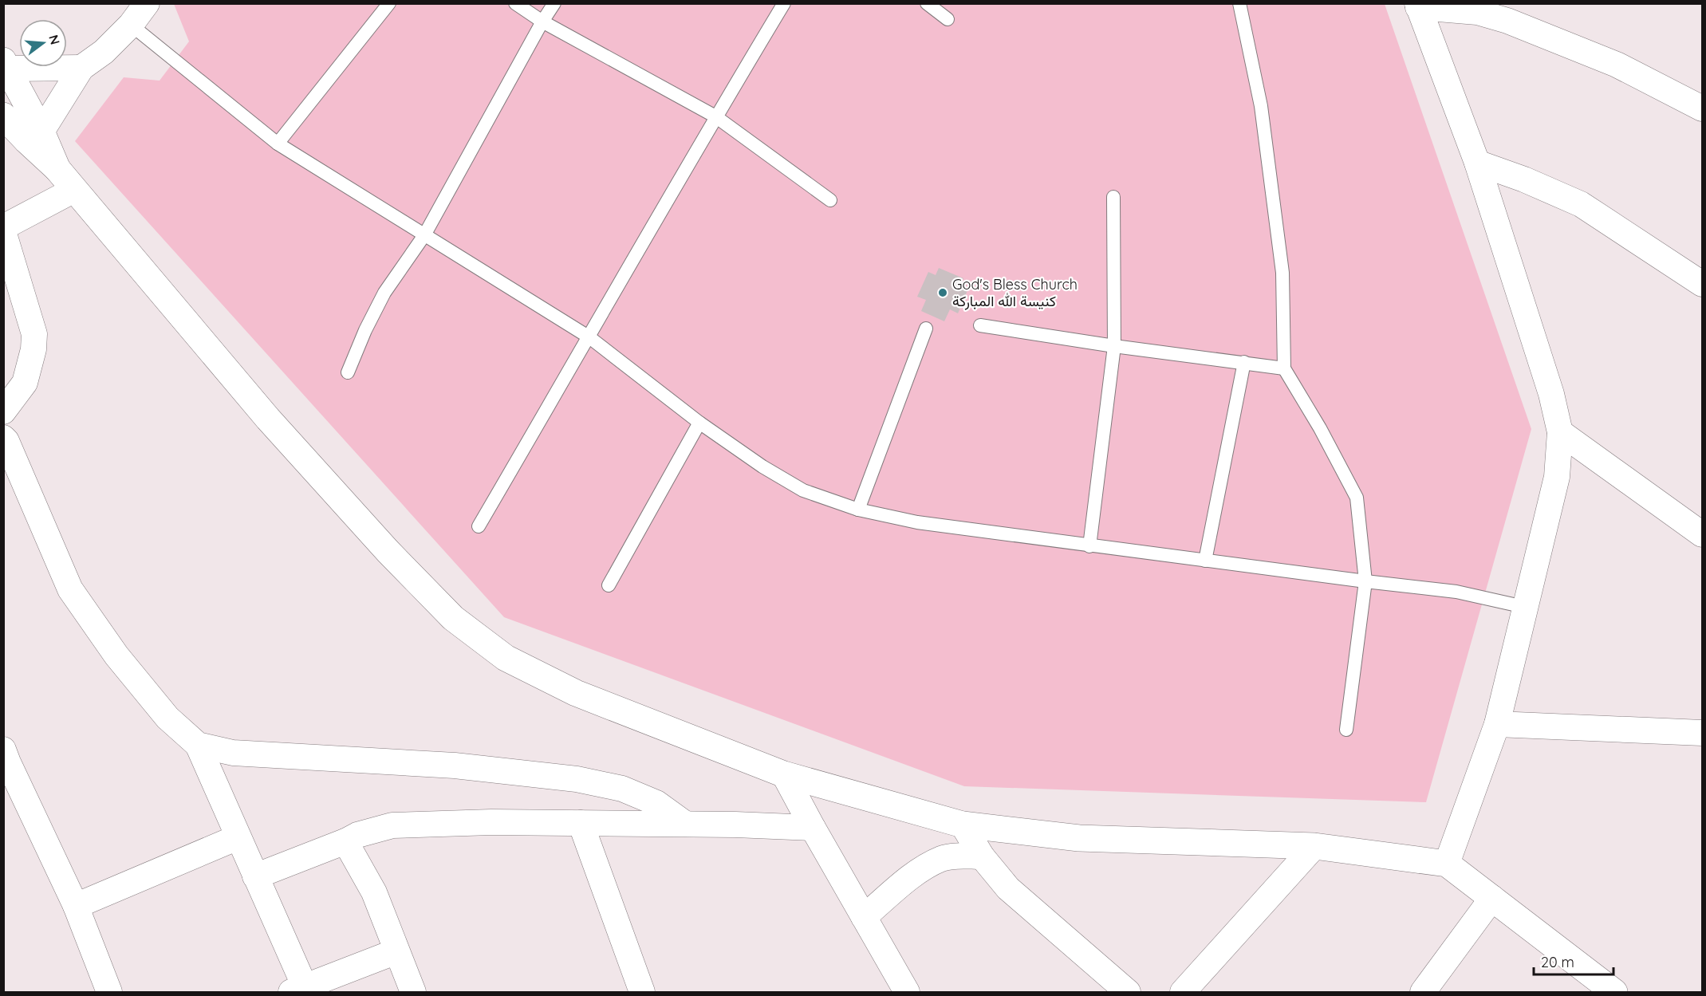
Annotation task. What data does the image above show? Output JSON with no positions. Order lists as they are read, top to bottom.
{
  "places": ["God's Bless Church كنيسة الله المباركة"],
  "scale_bar": "20 m",
  "north": "right"
}
